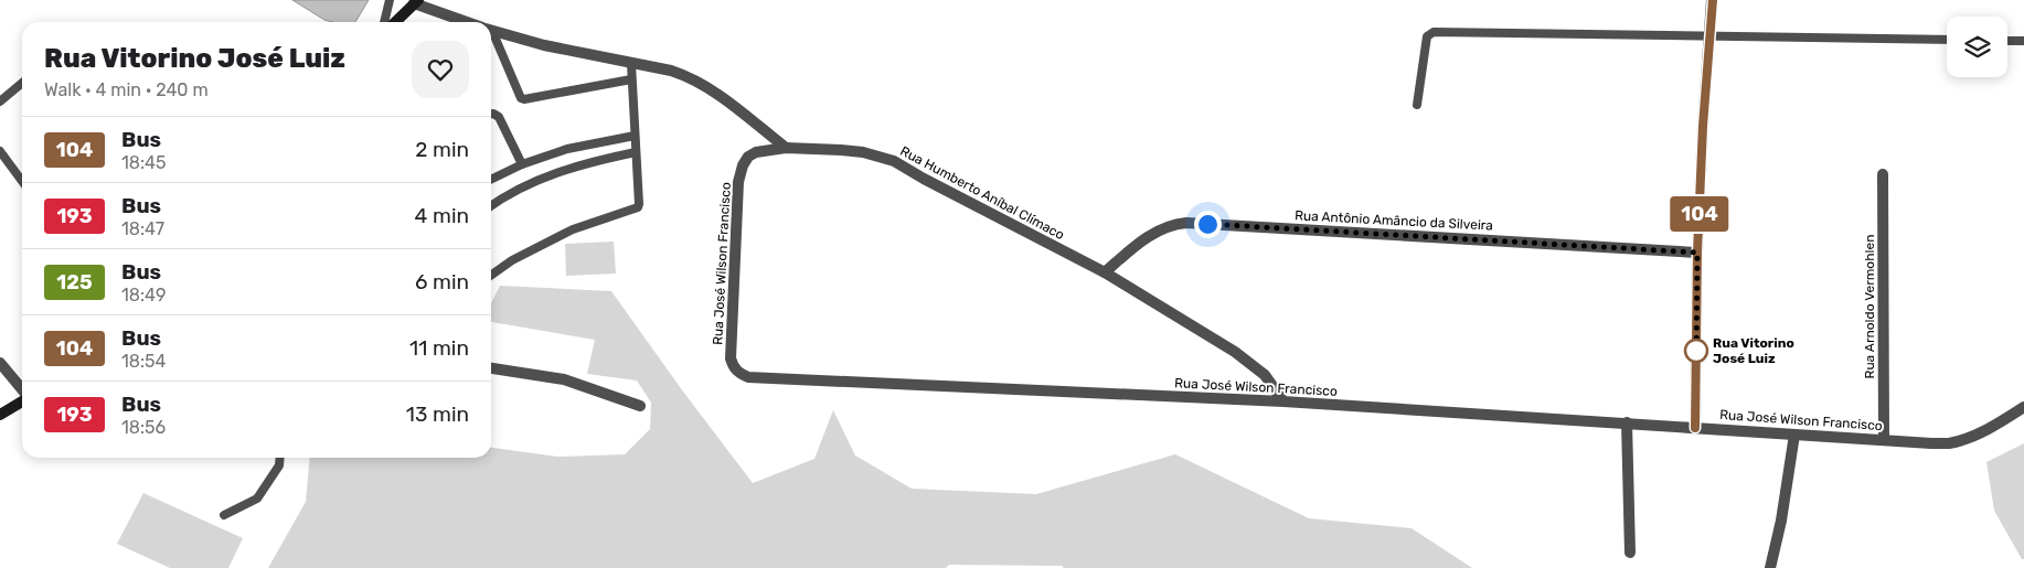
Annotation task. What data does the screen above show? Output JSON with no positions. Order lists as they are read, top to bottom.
{
  "streets": {
    "street": [
      "Rua Humberto Aníbal Clímaco",
      "Rua Antônio Amâncio da Silveira",
      "Rua José Wilson Francisco",
      "Rua Arnoldo Vermohlen"
    ]
  },
  "crossings": [
    ["Rua Humberto Aníbal Clímaco", "Rua Antônio Amâncio da Silveira"],
    ["Rua Humberto Aníbal Clímaco", "Rua José Wilson Francisco"],
    ["Rua José Wilson Francisco", "Rua Arnoldo Vermohlen"]
  ],
  "places": ["Rua Vitorino José Luiz"],
  "lines": ["bus line 104"],
  "page": {
    "on_map": "104",
    "heading": ["Rua Vitorino José Luiz", "Walk · 4 min · 240 m"],
    "list": [
      {
        "mark": "104",
        "name": "Bus",
        "note": "18:45",
        "value": "2 min"
      },
      {
        "mark": "193",
        "name": "Bus",
        "note": "18:47",
        "value": "4 min"
      },
      {
        "mark": "125",
        "name": "Bus",
        "note": "18:49",
        "value": "6 min"
      },
      {
        "mark": "104",
        "name": "Bus",
        "note": "18:54",
        "value": "11 min"
      },
      {
        "mark": "193",
        "name": "Bus",
        "note": "18:56",
        "value": "13 min"
      }
    ]
  }
}
